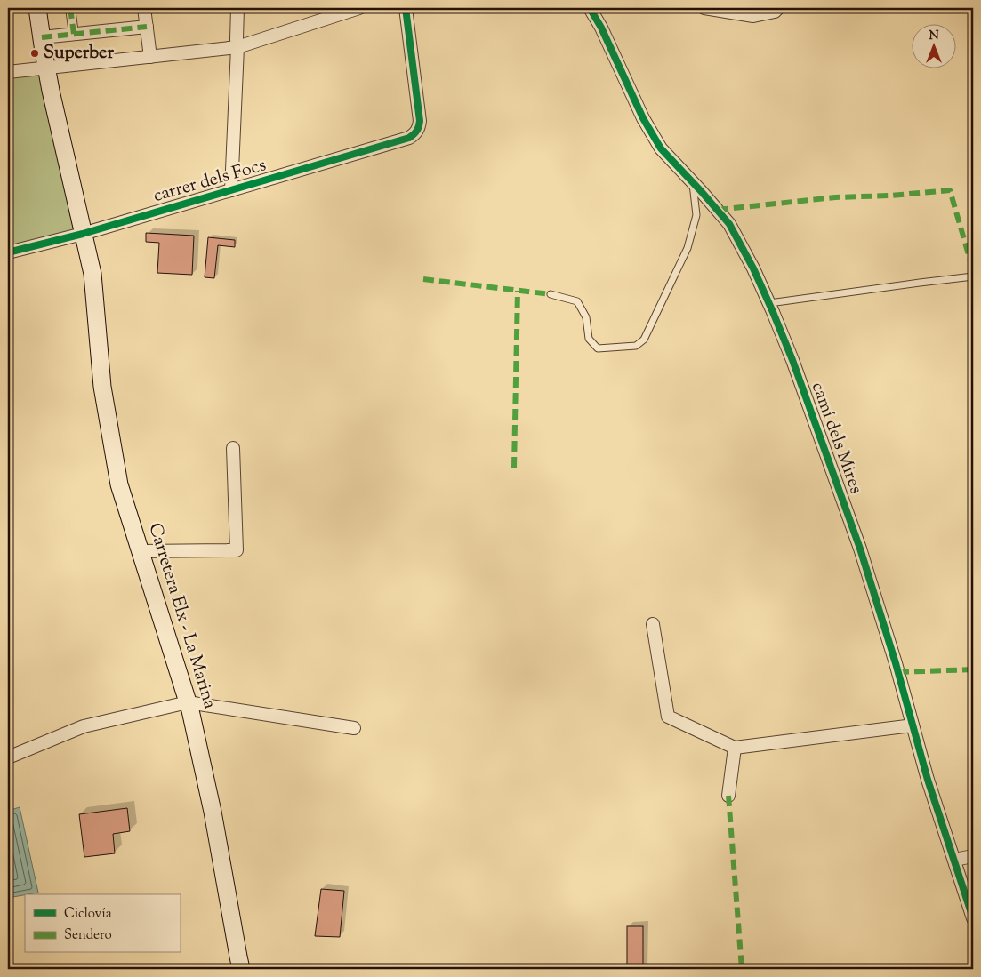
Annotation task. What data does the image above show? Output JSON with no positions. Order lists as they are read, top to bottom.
{
  "streets": {
    "main road": ["Carretera Elx - La Marina"],
    "street": ["carrer dels Focs", "camí dels Mires"]
  },
  "crossings": [
    ["carrer dels Focs", "Carretera Elx - La Marina"]
  ],
  "places": ["Superber"],
  "legend": ["Ciclovía", "Sendero"],
  "north": "top"
}
